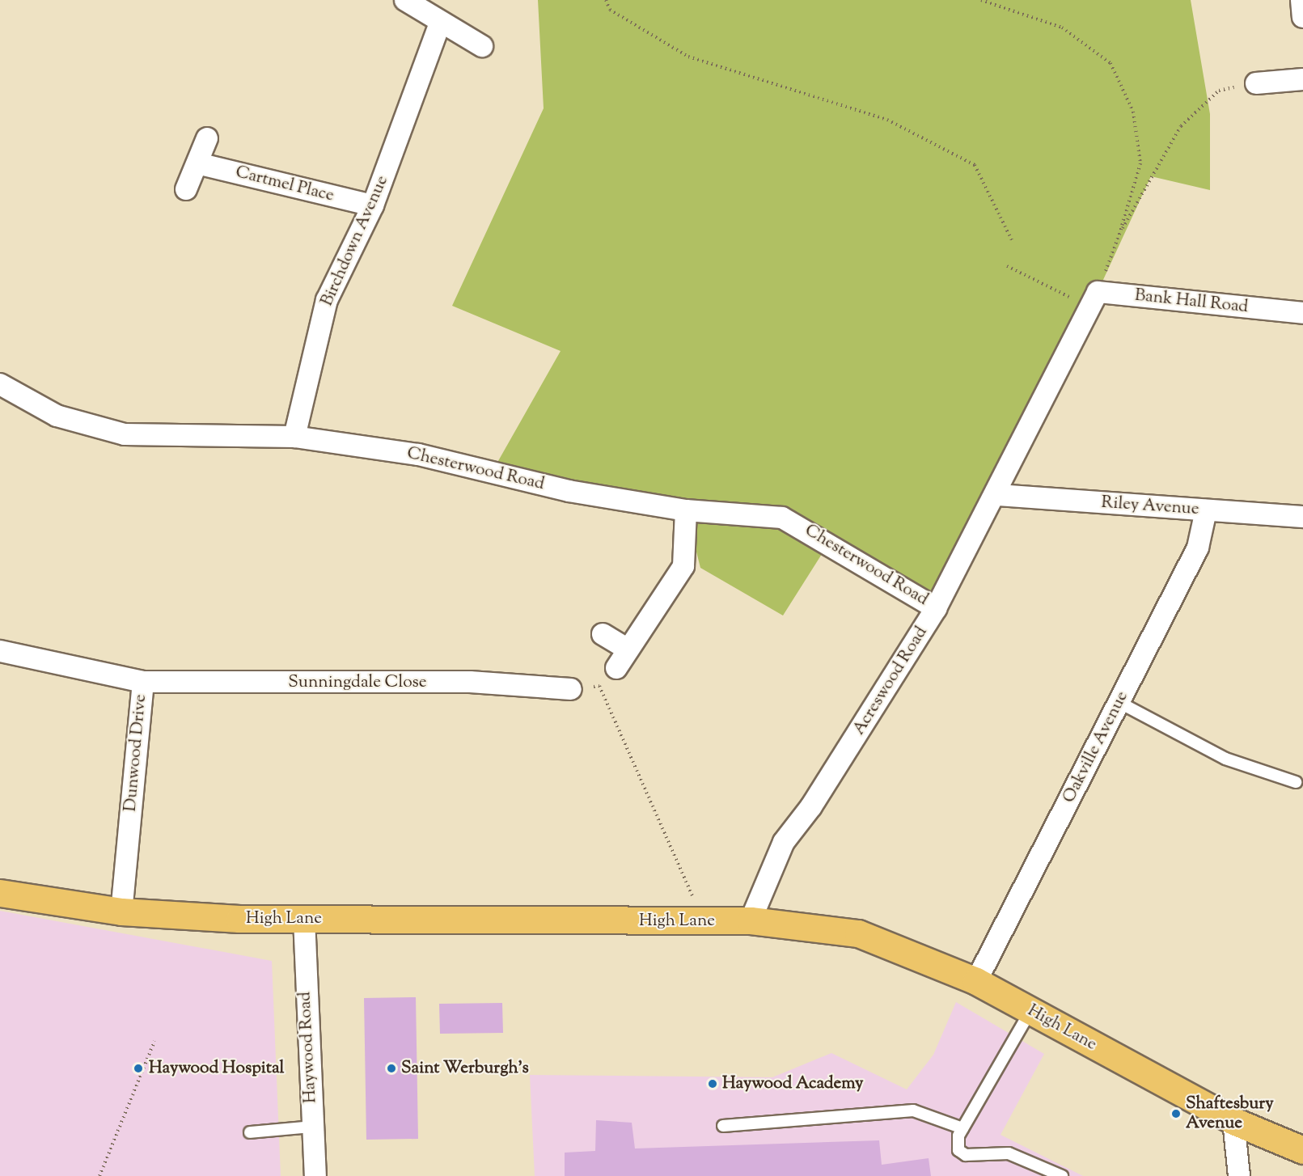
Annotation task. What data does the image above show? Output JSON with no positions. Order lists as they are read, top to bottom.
{
  "streets": {
    "main road": ["High Lane"],
    "street": [
      "Cartmel Place",
      "Birchdown Avenue",
      "Bank Hall Road",
      "Chesterwood Road",
      "Riley Avenue",
      "Acreswood Road",
      "Sunningdale Close",
      "Oakville Avenue",
      "Dunwood Drive",
      "Haywood Road"
    ]
  },
  "crossings": [
    ["Cartmel Place", "Birchdown Avenue"],
    ["Birchdown Avenue", "Chesterwood Road"],
    ["Bank Hall Road", "Acreswood Road"],
    ["Chesterwood Road", "Acreswood Road"],
    ["Riley Avenue", "Acreswood Road"],
    ["Riley Avenue", "Oakville Avenue"],
    ["Acreswood Road", "High Lane"],
    ["Sunningdale Close", "Dunwood Drive"],
    ["Oakville Avenue", "High Lane"],
    ["Dunwood Drive", "High Lane"],
    ["High Lane", "Haywood Road"]
  ],
  "places": [
    "Haywood Hospital",
    "Saint Werburgh's",
    "Haywood Academy",
    "Shaftesbury Avenue"
  ]
}
